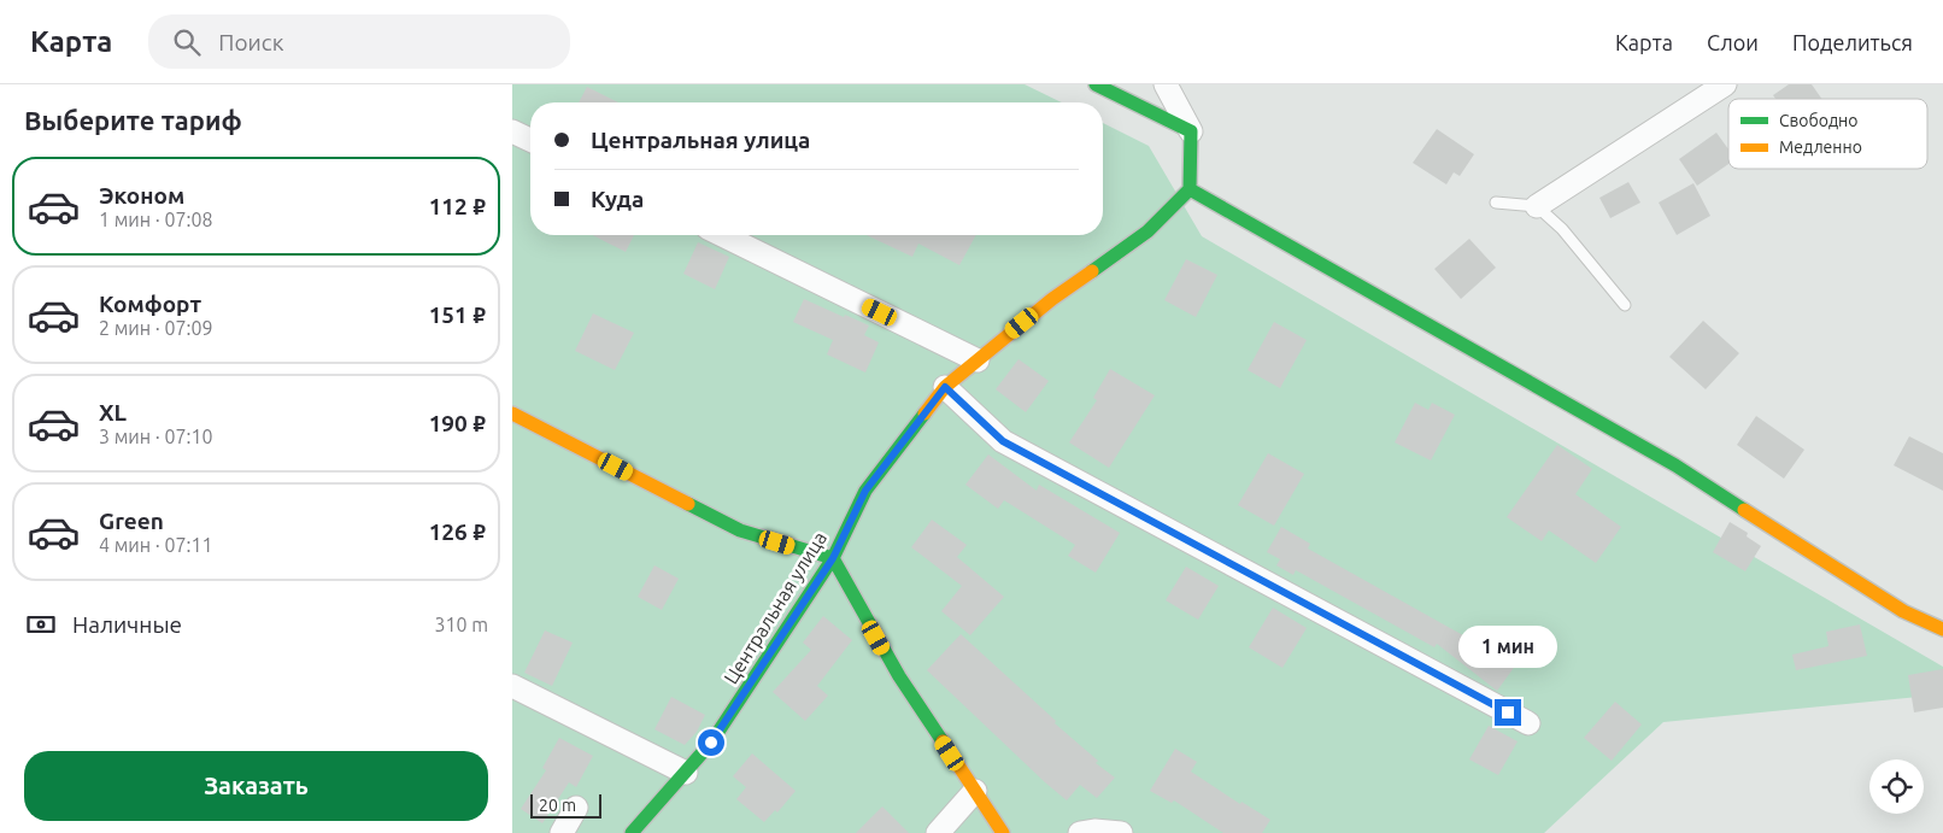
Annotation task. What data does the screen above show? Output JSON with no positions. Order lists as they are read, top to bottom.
{
  "streets": {
    "street": ["Центральная улица"]
  },
  "legend": ["Свободно", "Медленно"],
  "scale_bar": "20 m",
  "page": {
    "header": "Карта",
    "search": "Поиск",
    "nav": ["Карта", "Слои", "Поделиться"],
    "heading": "Выберите тариф",
    "banner": ["Центральная улица", "Куда"],
    "list": [
      {
        "name": "Эконом",
        "note": "1 мин · 07:08",
        "value": "112 ₽"
      },
      {
        "name": "Комфорт",
        "note": "2 мин · 07:09",
        "value": "151 ₽"
      },
      {
        "name": "XL",
        "note": "3 мин · 07:10",
        "value": "190 ₽"
      },
      {
        "name": "Green",
        "note": "4 мин · 07:11",
        "value": "126 ₽"
      }
    ],
    "pay": ["Наличные", "310 m"],
    "bubble": "1 мин",
    "buttons": "Заказать",
    "scale": "20 m"
  }
}
